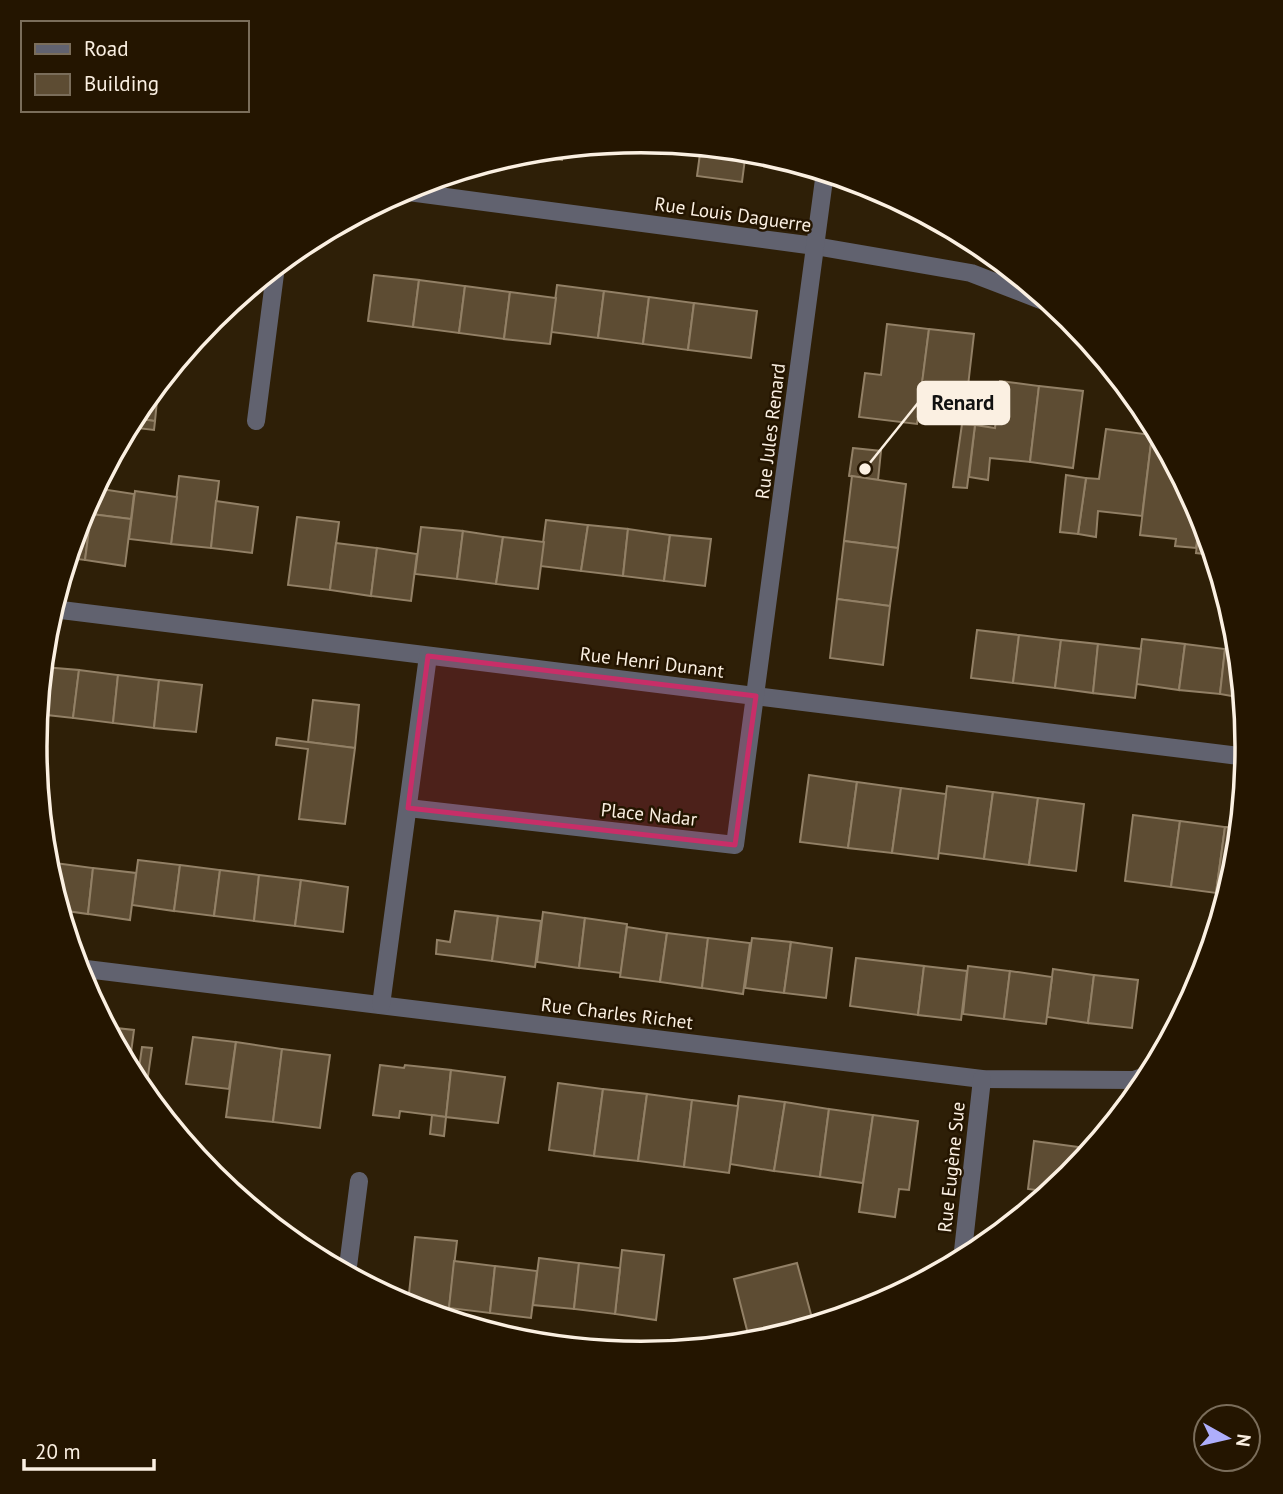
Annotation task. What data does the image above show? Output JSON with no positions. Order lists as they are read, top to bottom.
{
  "streets": {
    "street": [
      "Rue Louis Daguerre",
      "Rue Jules Renard",
      "Rue Henri Dunant",
      "Place Nadar",
      "Rue Charles Richet",
      "Rue Eugène Sue"
    ]
  },
  "crossings": [
    ["Rue Louis Daguerre", "Rue Jules Renard"],
    ["Rue Jules Renard", "Rue Henri Dunant"],
    ["Rue Jules Renard", "Place Nadar"],
    ["Rue Henri Dunant", "Place Nadar"],
    ["Rue Charles Richet", "Rue Eugène Sue"]
  ],
  "places": ["Renard"],
  "legend": ["Road", "Building"],
  "scale_bar": "20 m",
  "north": "right"
}
